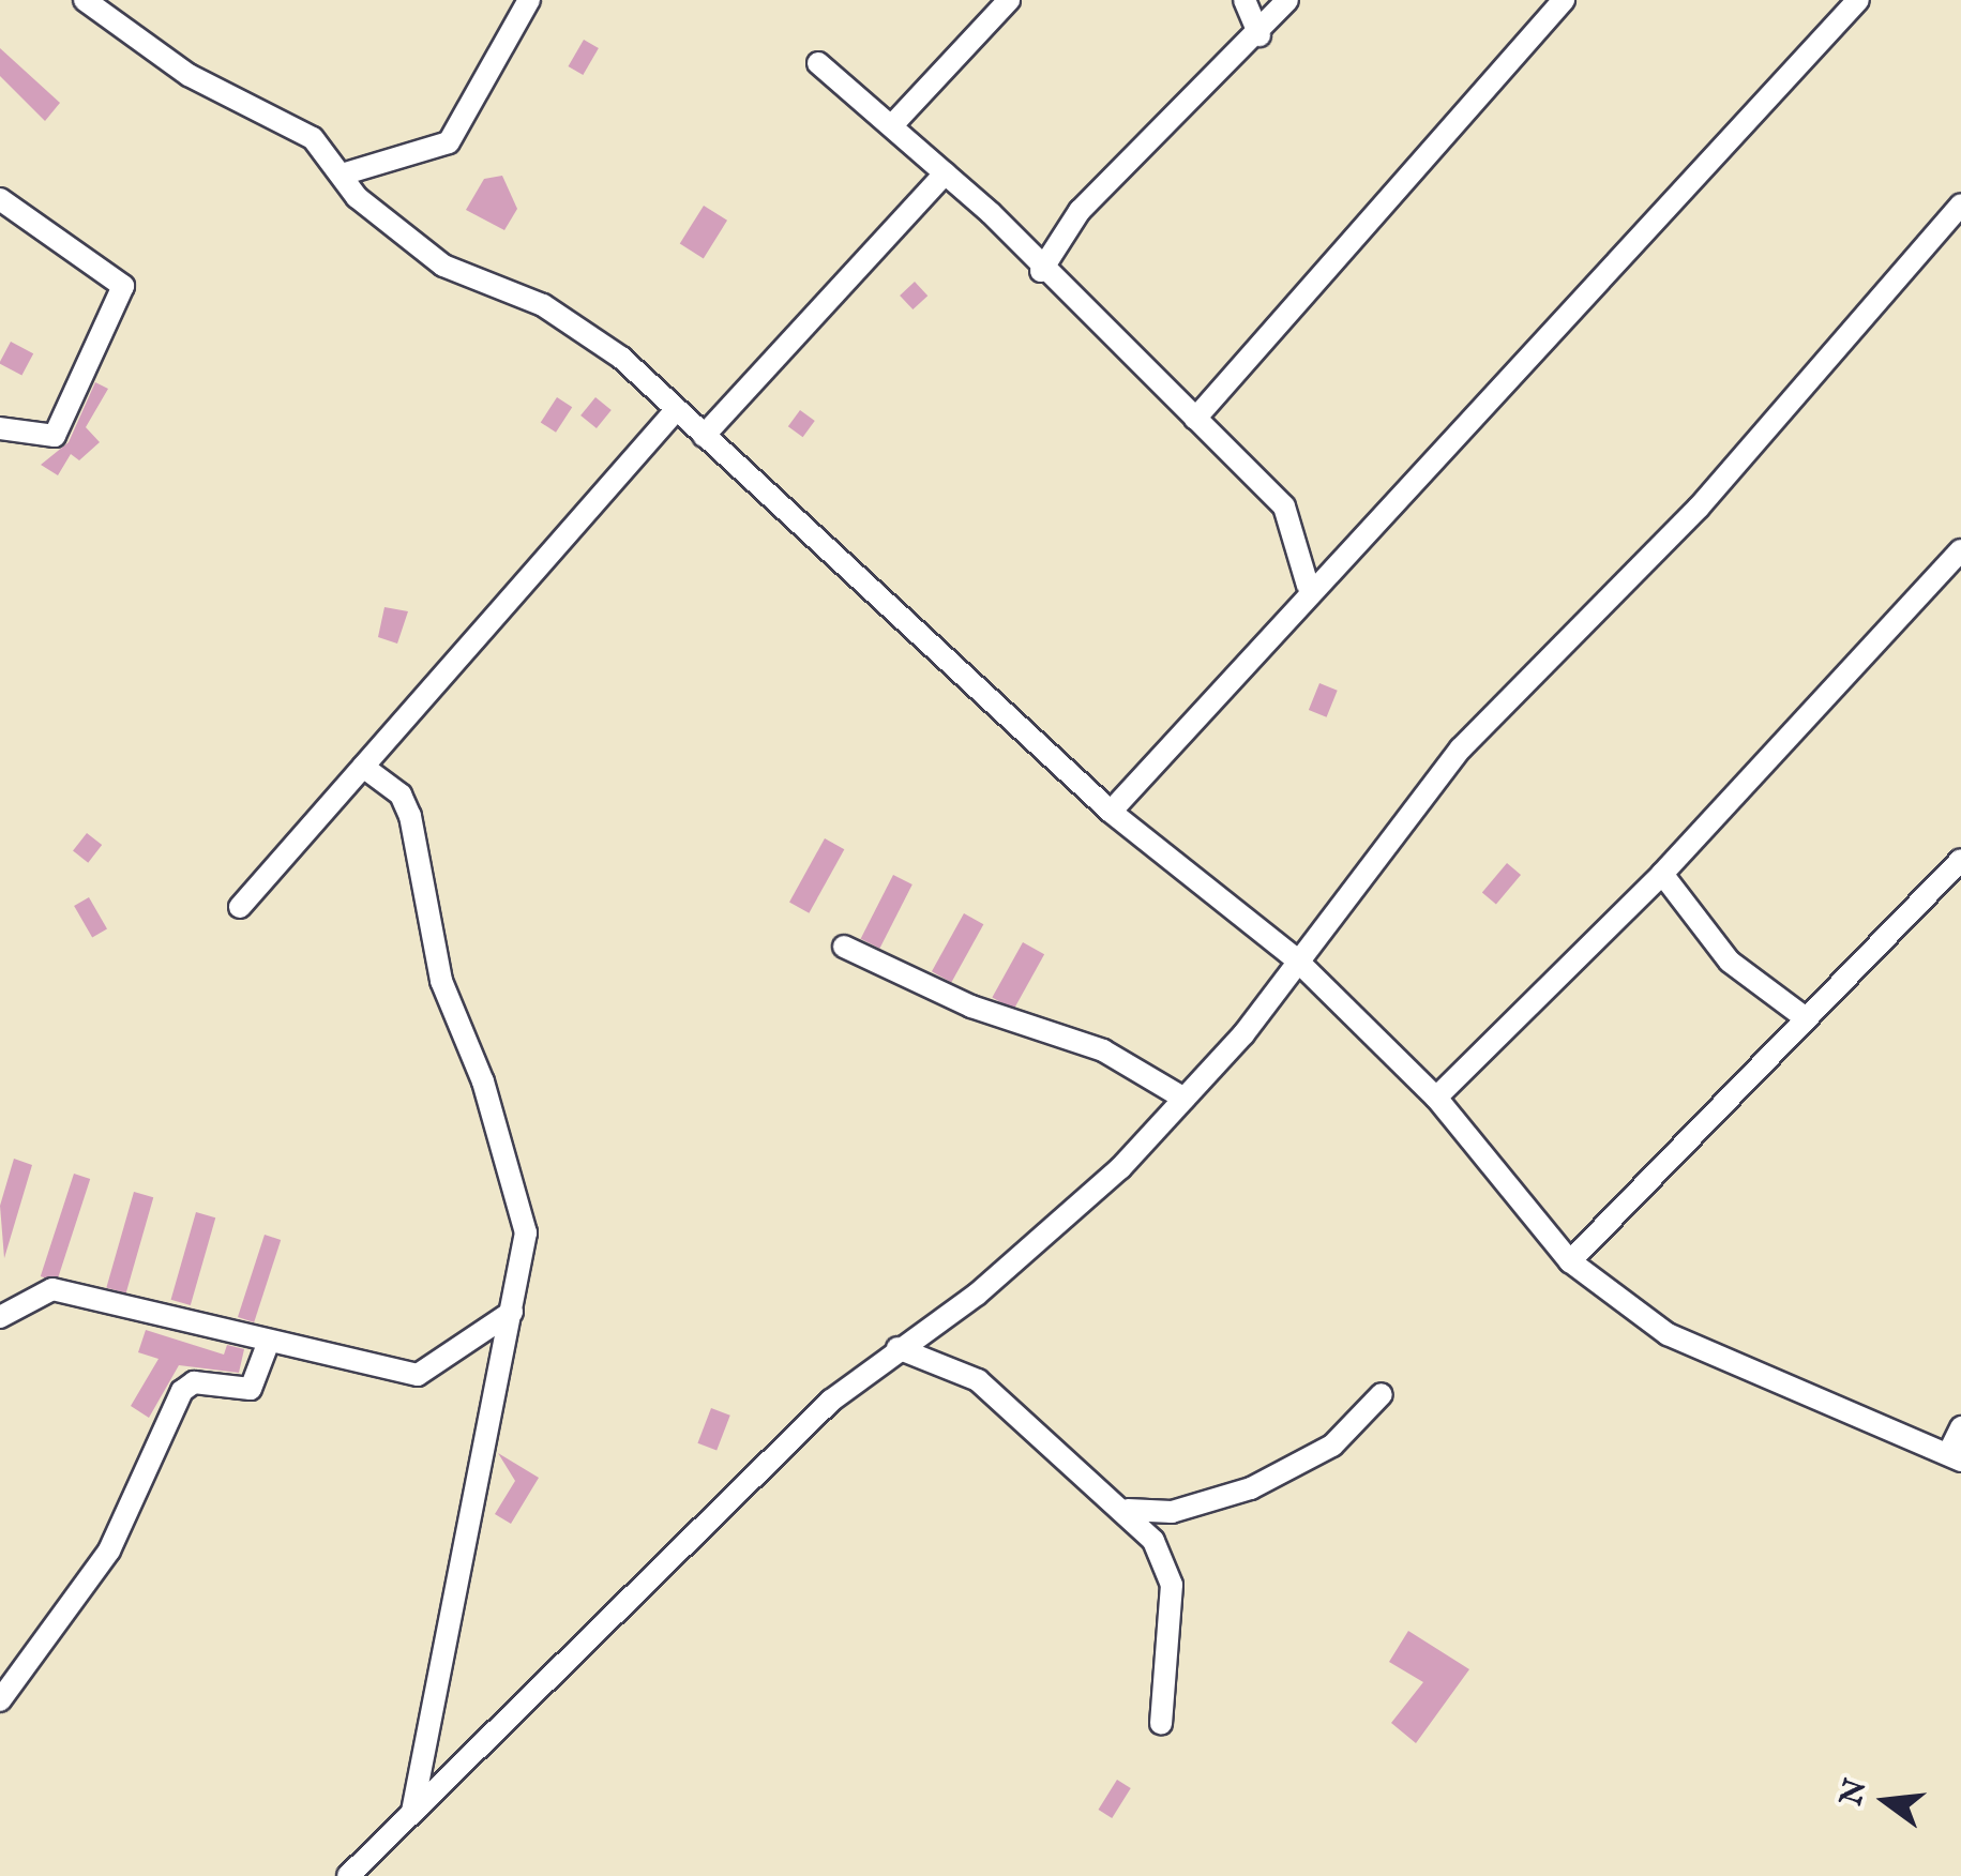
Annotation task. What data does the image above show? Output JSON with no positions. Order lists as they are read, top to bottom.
{
  "north": "left"
}
